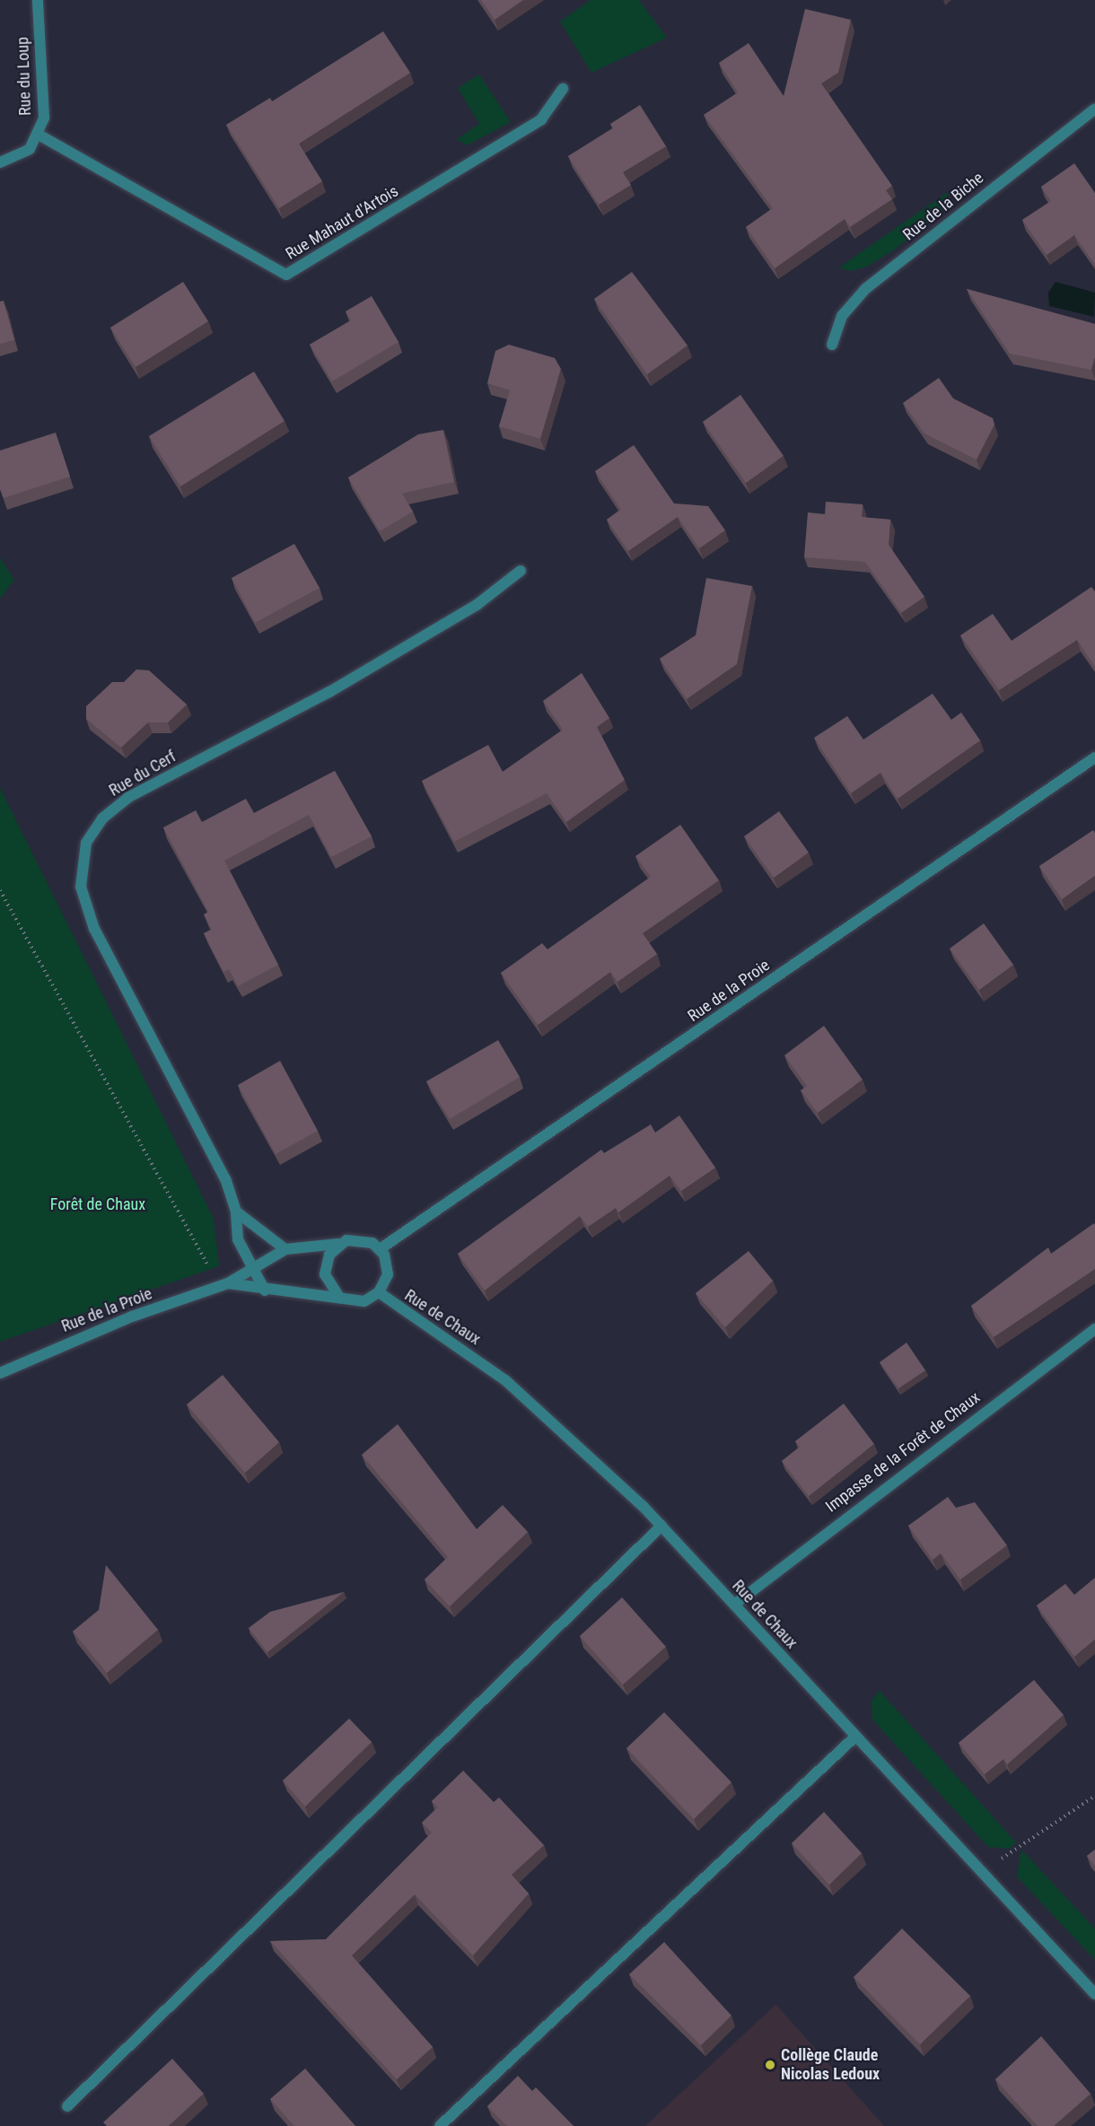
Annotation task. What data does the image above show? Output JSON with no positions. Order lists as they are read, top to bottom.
{
  "streets": {
    "street": [
      "Rue du Loup",
      "Rue de la Biche",
      "Rue Mahaut d'Artois",
      "Rue du Cerf",
      "Rue de la Proie",
      "Rue de Chaux",
      "Impasse de la Forêt de Chaux"
    ]
  },
  "crossings": [
    ["Rue du Loup", "Rue Mahaut d'Artois"],
    ["Rue du Cerf", "Rue de la Proie"],
    ["Rue de la Proie", "Rue de Chaux"],
    ["Rue de Chaux", "Impasse de la Forêt de Chaux"]
  ],
  "parks": ["Forêt de Chaux"],
  "places": ["Collège Claude Nicolas Ledoux"]
}
